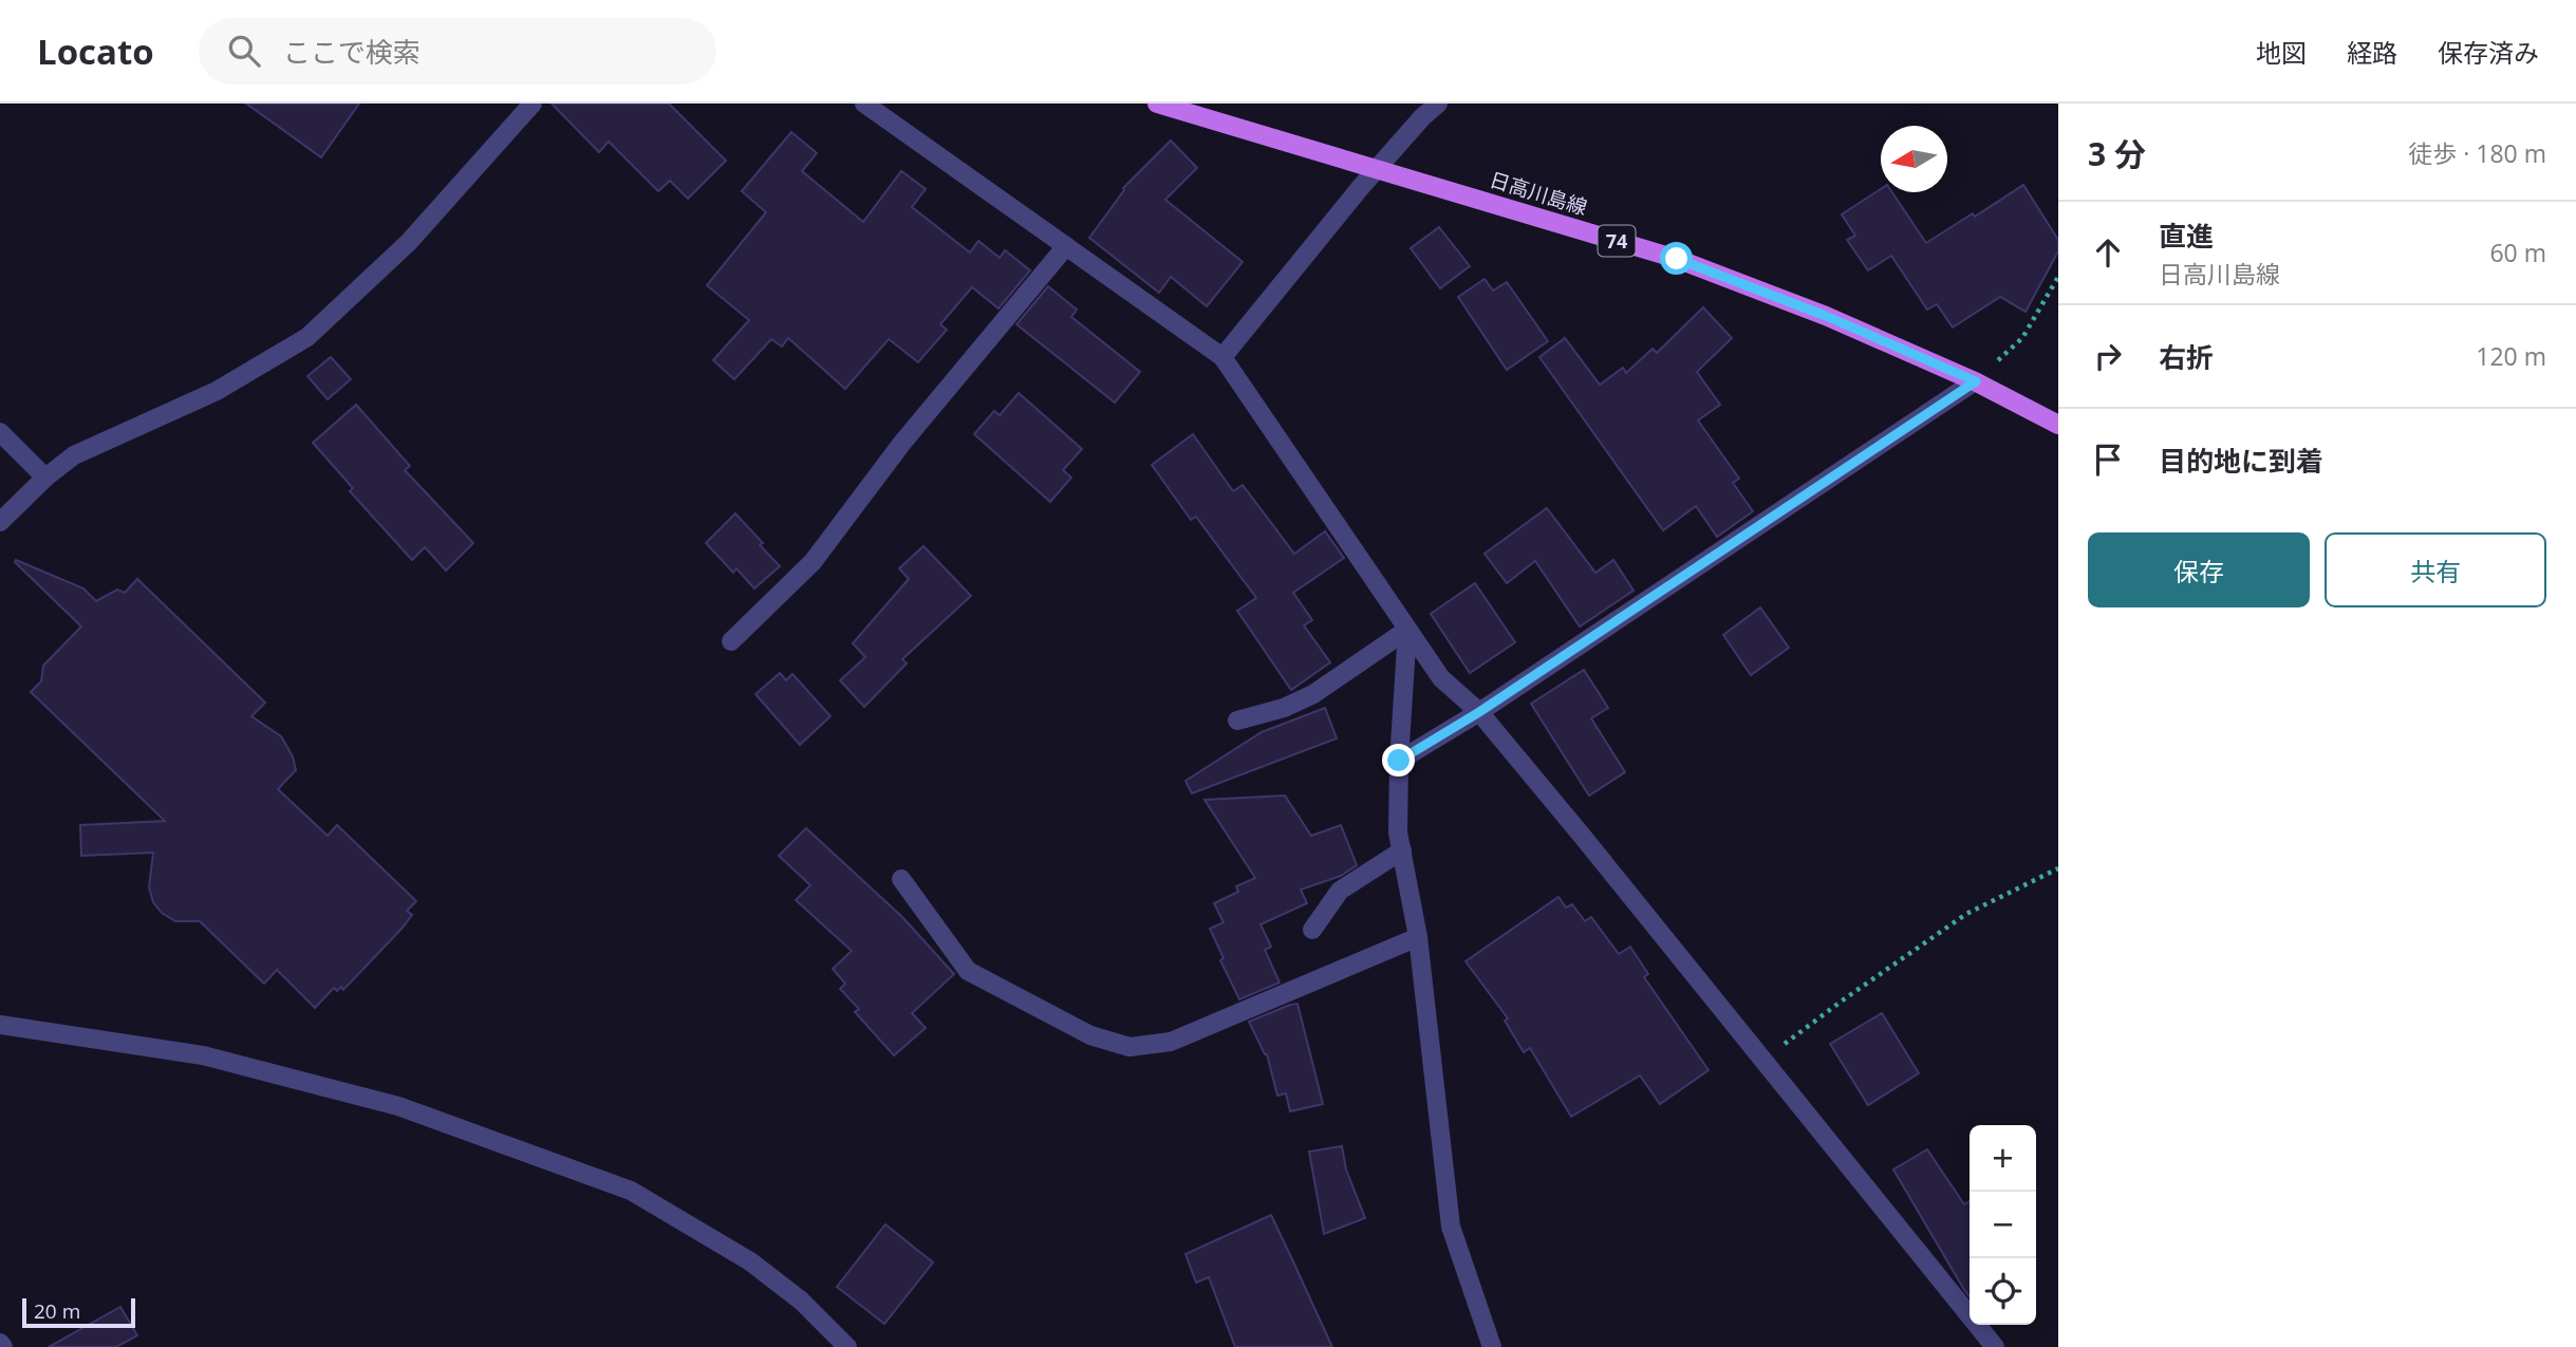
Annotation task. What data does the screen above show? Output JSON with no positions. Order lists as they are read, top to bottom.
{
  "streets": {
    "main road": ["日高川島線", "74"]
  },
  "scale_bar": "20 m",
  "north": "left",
  "page": {
    "header": "Locato",
    "search": "ここで検索",
    "nav": ["地図", "経路", "保存済み"],
    "heading": ["3 分", "徒歩 · 180 m"],
    "list": [
      ["直進", "日高川島線", "60 m"],
      ["右折", "120 m"],
      "目的地に到着"
    ],
    "buttons": ["保存", "共有"],
    "map_buttons": ["+", "−"],
    "scale": "20 m"
  }
}
